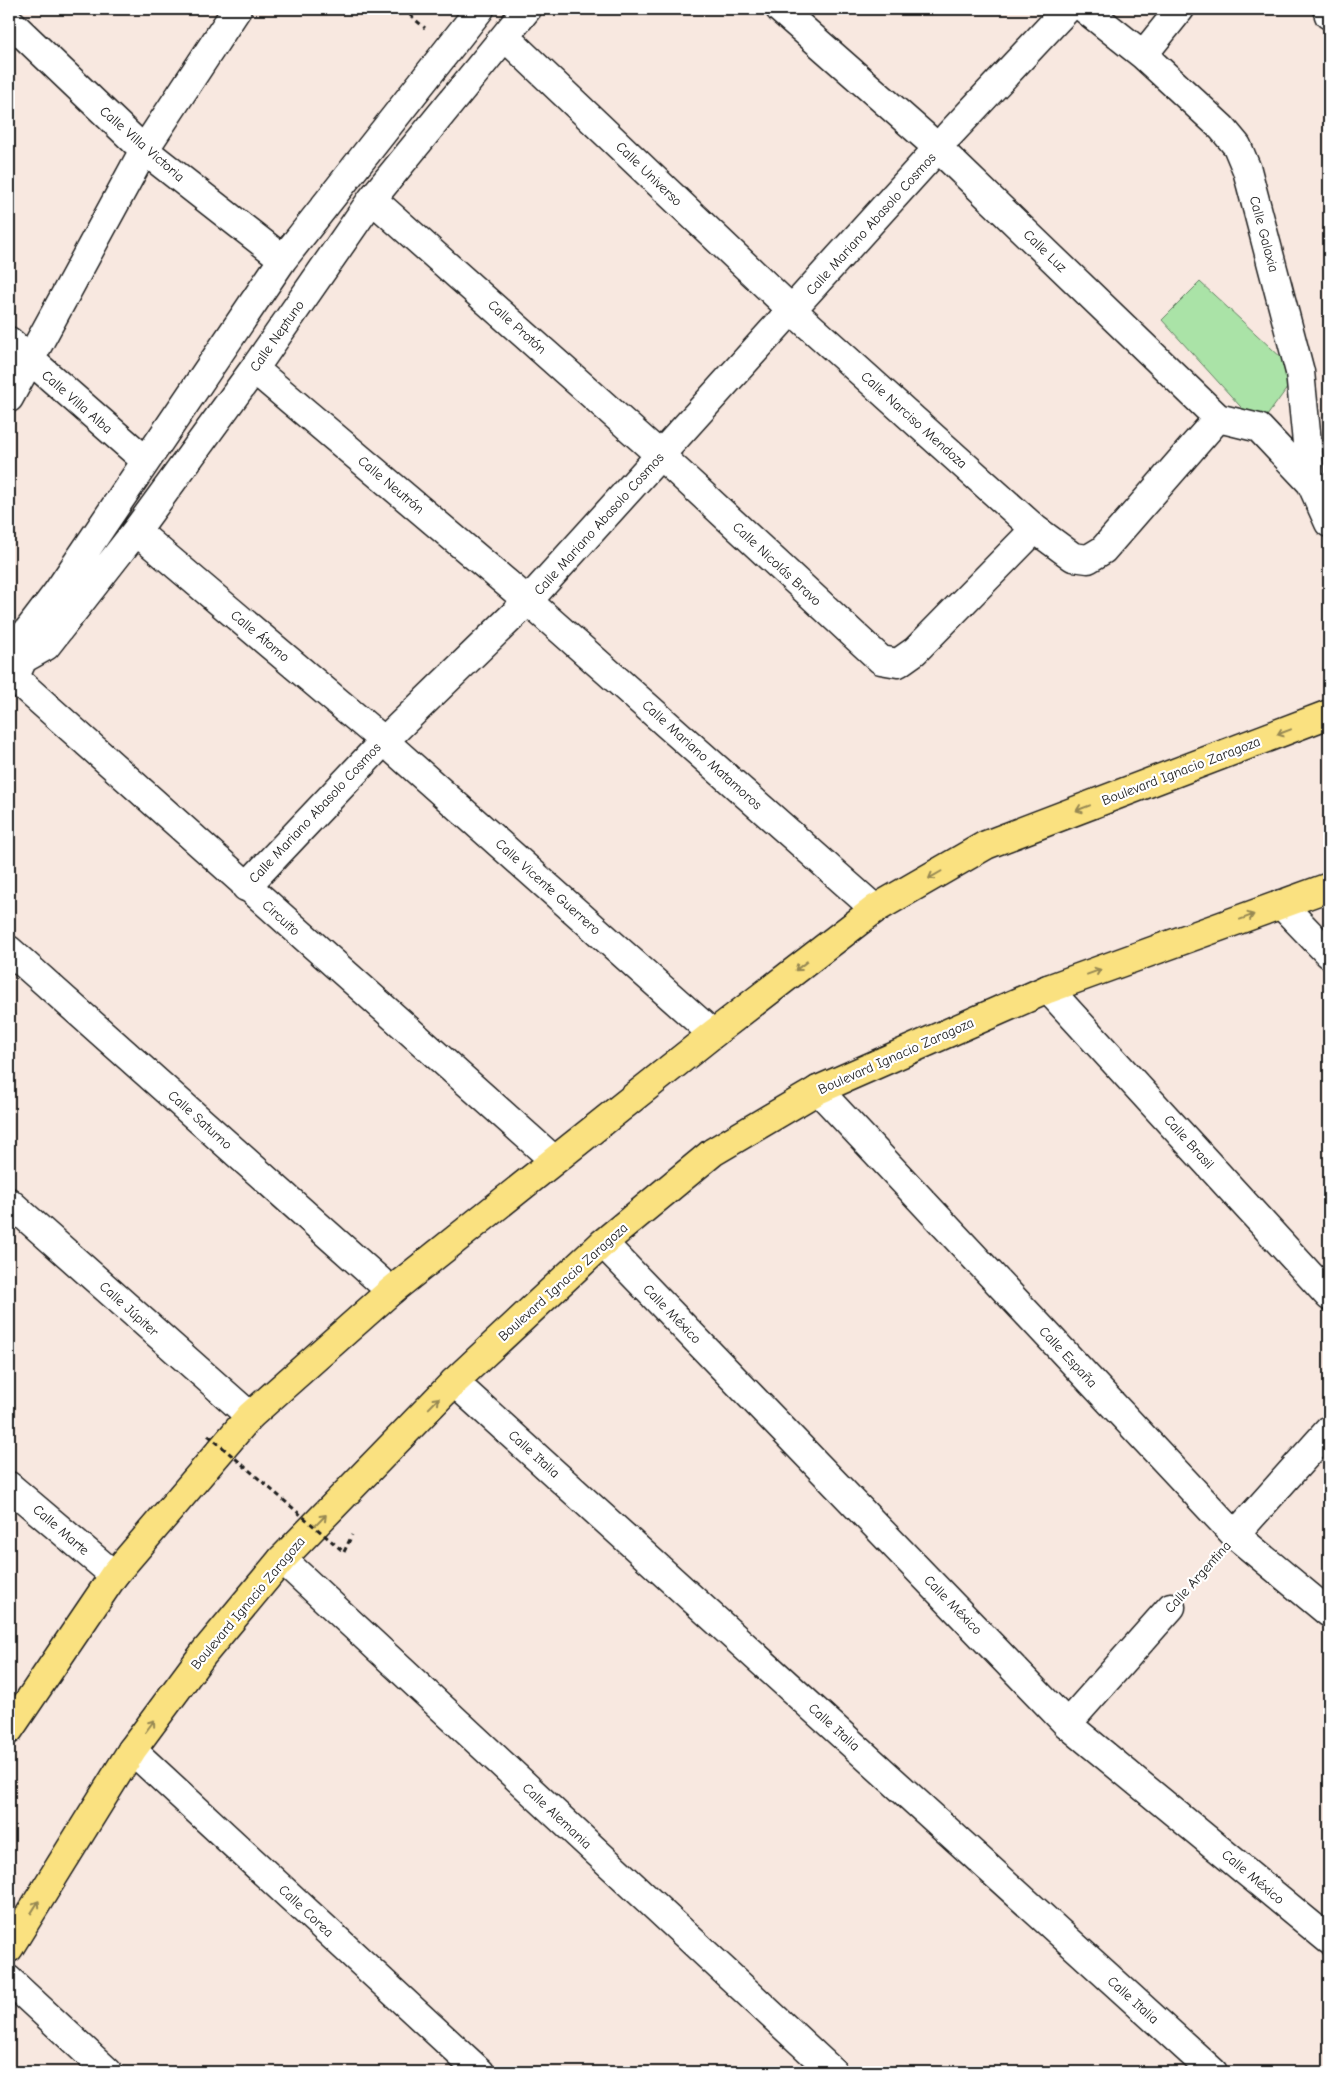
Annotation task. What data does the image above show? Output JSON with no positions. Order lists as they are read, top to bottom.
{
  "streets": {
    "main road": ["Boulevard Ignacio Zaragoza"],
    "street": [
      "Calle Villa Victoria",
      "Calle Universo",
      "Calle Mariano Abasolo Cosmos",
      "Calle Galaxia",
      "Calle Luz",
      "Calle Protón",
      "Calle Neptuno",
      "Calle Villa Alba",
      "Calle Narciso Mendoza",
      "Calle Neutrón",
      "Calle Nicolás Bravo",
      "Calle Átomo",
      "Calle Mariano Matamoros",
      "Calle Vicente Guerrero",
      "Circuito",
      "Calle Saturno",
      "Calle Brasil",
      "Calle Júpiter",
      "Calle México",
      "Calle España",
      "Calle Italia",
      "Calle Marte",
      "Calle Argentina",
      "Calle Alemania",
      "Calle Corea"
    ]
  },
  "crossings": [
    ["Calle Universo", "Calle Mariano Abasolo Cosmos"],
    ["Calle Universo", "Calle Neptuno"],
    ["Calle Universo", "Calle Narciso Mendoza"],
    ["Calle Mariano Abasolo Cosmos", "Calle Luz"],
    ["Calle Mariano Abasolo Cosmos", "Calle Protón"],
    ["Calle Mariano Abasolo Cosmos", "Calle Narciso Mendoza"],
    ["Calle Mariano Abasolo Cosmos", "Calle Neutrón"],
    ["Calle Mariano Abasolo Cosmos", "Calle Nicolás Bravo"],
    ["Calle Mariano Abasolo Cosmos", "Calle Átomo"],
    ["Calle Mariano Abasolo Cosmos", "Calle Mariano Matamoros"],
    ["Calle Mariano Abasolo Cosmos", "Calle Vicente Guerrero"],
    ["Calle Mariano Abasolo Cosmos", "Circuito"],
    ["Calle Luz", "Calle Narciso Mendoza"],
    ["Calle Protón", "Calle Neptuno"],
    ["Calle Protón", "Calle Nicolás Bravo"],
    ["Calle Neptuno", "Calle Neutrón"],
    ["Calle Neptuno", "Calle Átomo"],
    ["Calle Neptuno", "Circuito"],
    ["Calle Narciso Mendoza", "Calle Nicolás Bravo"],
    ["Calle Neutrón", "Calle Mariano Matamoros"],
    ["Calle Átomo", "Calle Vicente Guerrero"],
    ["Calle Mariano Matamoros", "Boulevard Ignacio Zaragoza"],
    ["Boulevard Ignacio Zaragoza", "Calle Vicente Guerrero"],
    ["Boulevard Ignacio Zaragoza", "Circuito"],
    ["Boulevard Ignacio Zaragoza", "Calle Saturno"],
    ["Boulevard Ignacio Zaragoza", "Calle Brasil"],
    ["Boulevard Ignacio Zaragoza", "Calle Júpiter"],
    ["Boulevard Ignacio Zaragoza", "Calle México"],
    ["Boulevard Ignacio Zaragoza", "Calle España"],
    ["Boulevard Ignacio Zaragoza", "Calle Italia"],
    ["Boulevard Ignacio Zaragoza", "Calle Marte"],
    ["Boulevard Ignacio Zaragoza", "Calle Alemania"],
    ["Boulevard Ignacio Zaragoza", "Calle Corea"],
    ["Calle México", "Calle Argentina"],
    ["Calle España", "Calle Argentina"]
  ]
}
